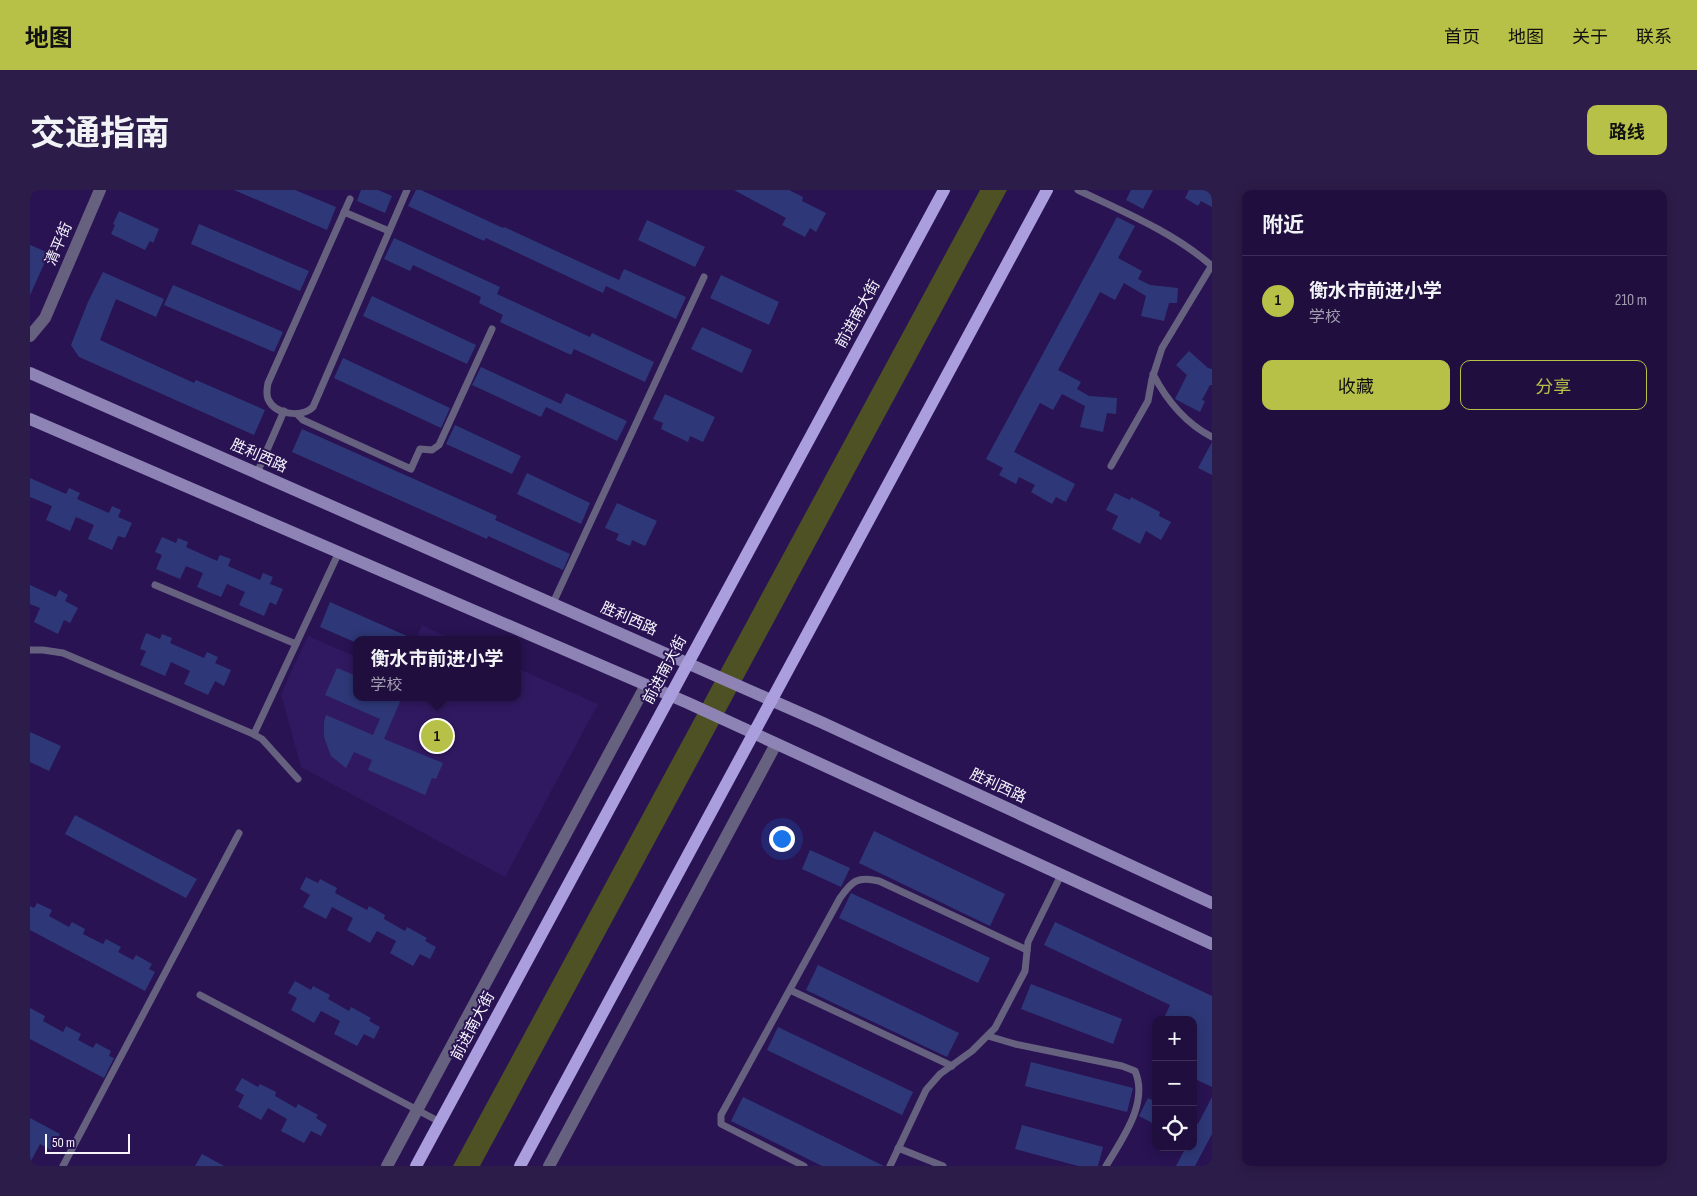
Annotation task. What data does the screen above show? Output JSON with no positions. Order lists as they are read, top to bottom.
{
  "streets": {
    "main road": ["前进南大街", "胜利西路"],
    "street": ["清平街"]
  },
  "crossings": [
    ["前进南大街", "胜利西路"]
  ],
  "scale_bar": "50 m",
  "page": {
    "header": "地图",
    "nav": [
      "首页",
      "地图",
      "关于",
      "联系"
    ],
    "title": "交通指南",
    "buttons": [
      "路线",
      ["收藏", "分享"]
    ],
    "heading": "附近",
    "list": [
      {
        "mark": "1",
        "name": "衡水市前进小学",
        "note": "学校",
        "value": "210 m"
      }
    ],
    "popup": ["衡水市前进小学", "学校"],
    "pins": "1",
    "map_buttons": ["+", "−"],
    "scale": "50 m"
  }
}
